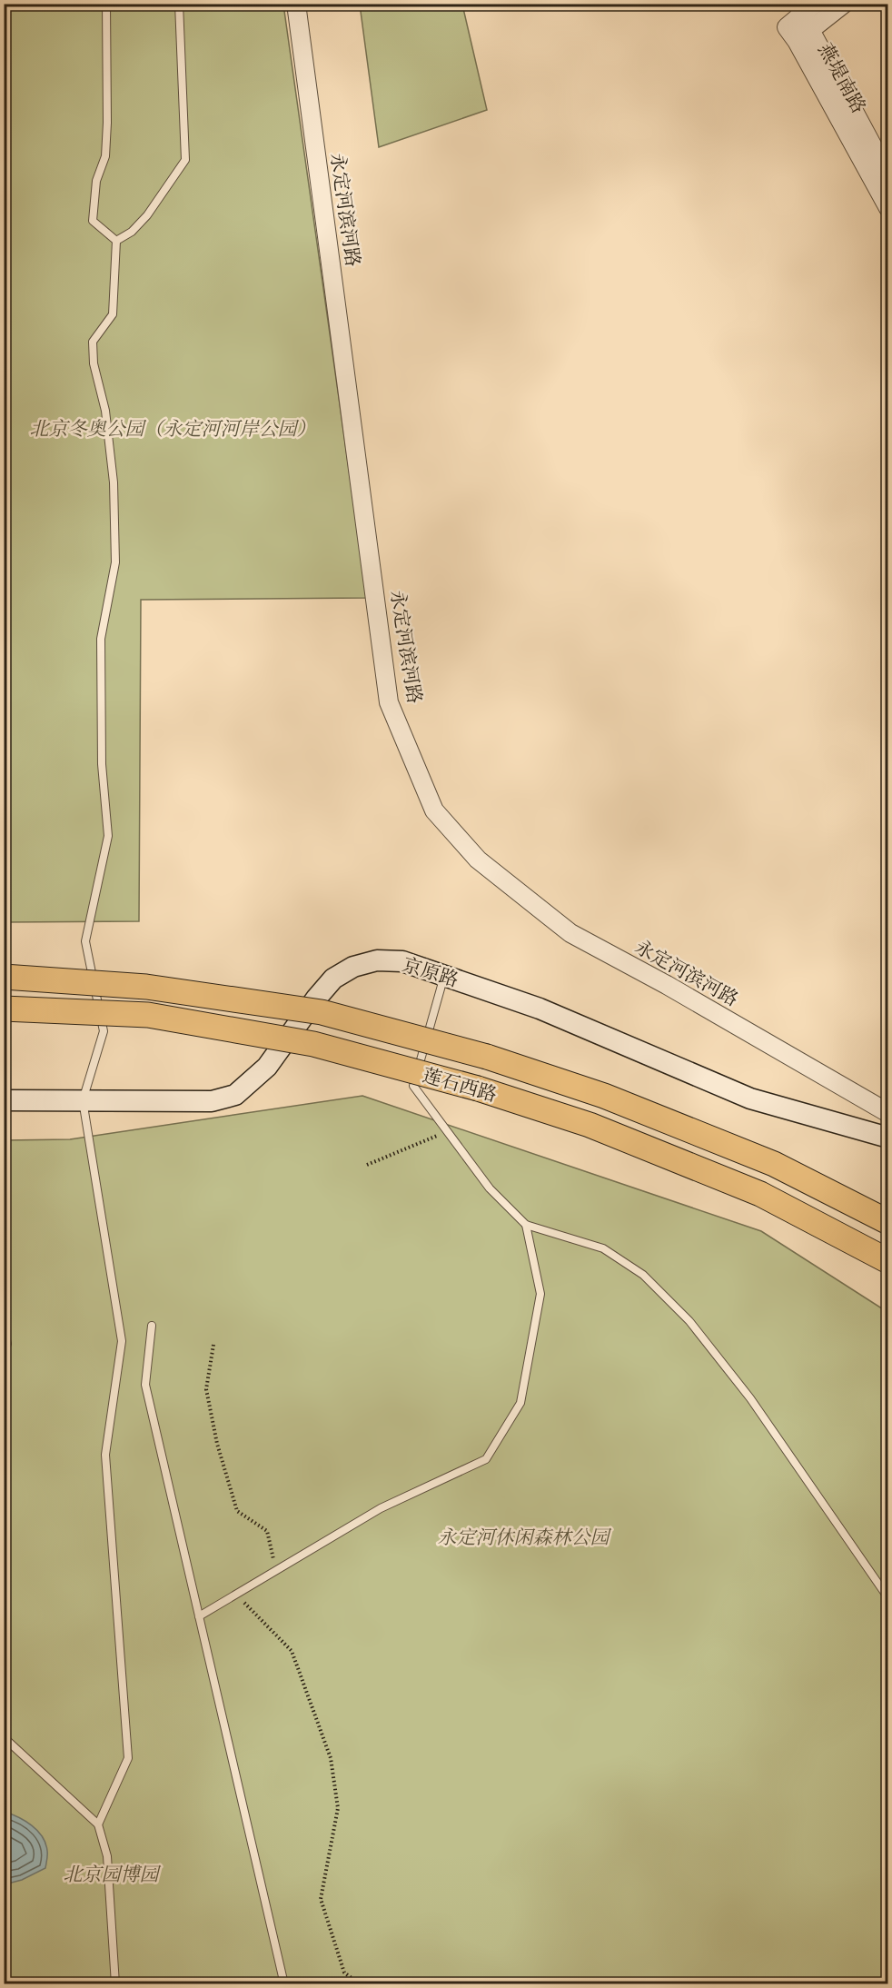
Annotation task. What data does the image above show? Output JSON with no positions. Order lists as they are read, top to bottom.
{
  "streets": {
    "highway": ["莲石西路"],
    "main road": ["京原路"],
    "street": ["燕堤南路", "永定河滨河路"]
  },
  "parks": ["北京冬奥公园（永定河河岸公园）", "永定河休闲森林公园", "北京园博园"]
}
